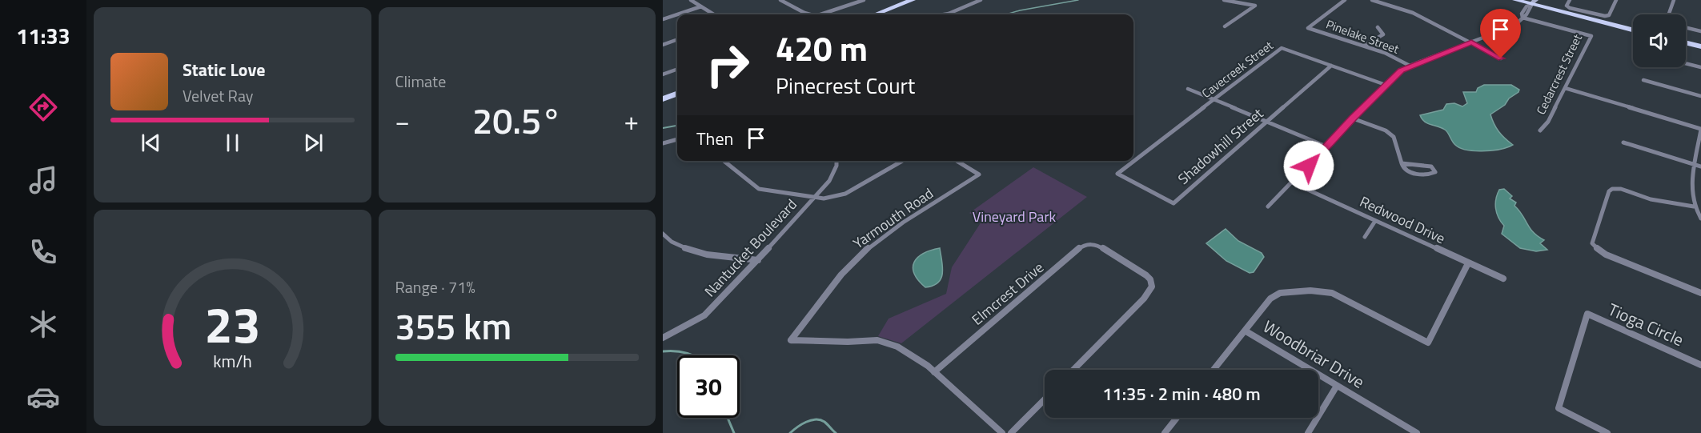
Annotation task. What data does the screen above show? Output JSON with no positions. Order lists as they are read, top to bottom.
{
  "streets": {
    "street": [
      "Pinelake Street",
      "Cavecreek Street",
      "Cedarcrest Street",
      "Shadowhill Street",
      "Yarmouth Road",
      "Redwood Drive",
      "Nantucket Boulevard",
      "Elmcrest Drive",
      "Tioga Circle",
      "Woodbriar Drive"
    ]
  },
  "crossings": [
    ["Cavecreek Street", "Shadowhill Street"],
    ["Yarmouth Road", "Elmcrest Drive"]
  ],
  "parks": ["Vineyard Park"],
  "page": {
    "tabs": "11:33",
    "tile": [
      "Climate",
      ["Range · 71%", "355 km"]
    ],
    "turn": ["420 m", "Pinecrest Court"],
    "song": ["Static Love", "Velvet Ray"],
    "heat": ["−", "20.5°", "+"],
    "then": "Then",
    "limit": "30",
    "trip": "11:35 · 2 min · 480 m",
    "gauge": ["23", "km/h"]
  }
}
